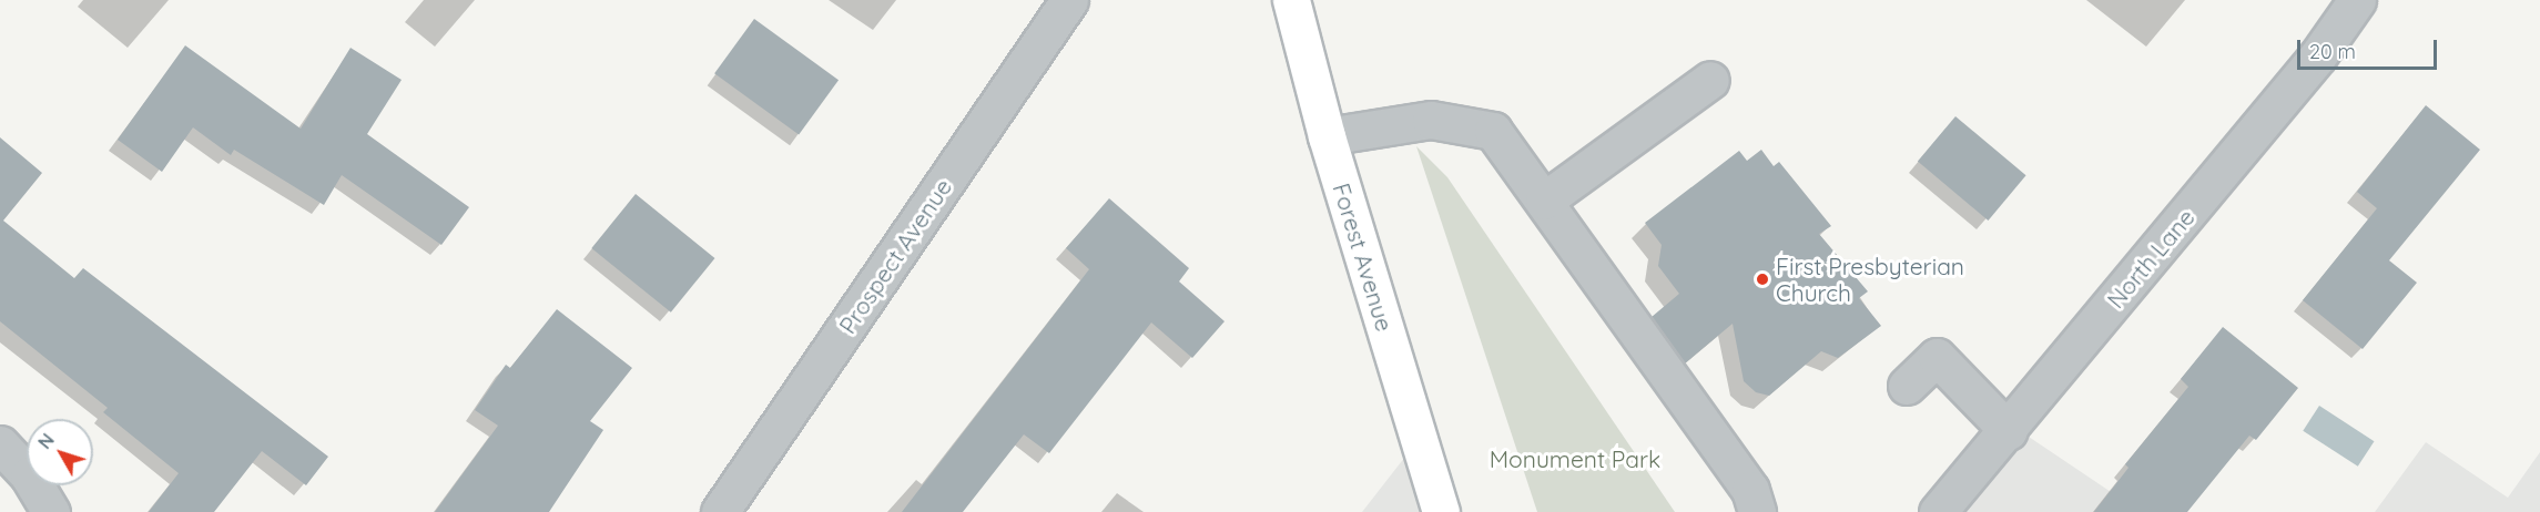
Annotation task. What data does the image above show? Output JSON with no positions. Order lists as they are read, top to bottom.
{
  "streets": {
    "main road": ["Forest Avenue"],
    "street": ["Prospect Avenue", "North Lane"]
  },
  "parks": ["Monument Park"],
  "places": ["First Presbyterian Church"],
  "scale_bar": "20 m",
  "north": "top left"
}
